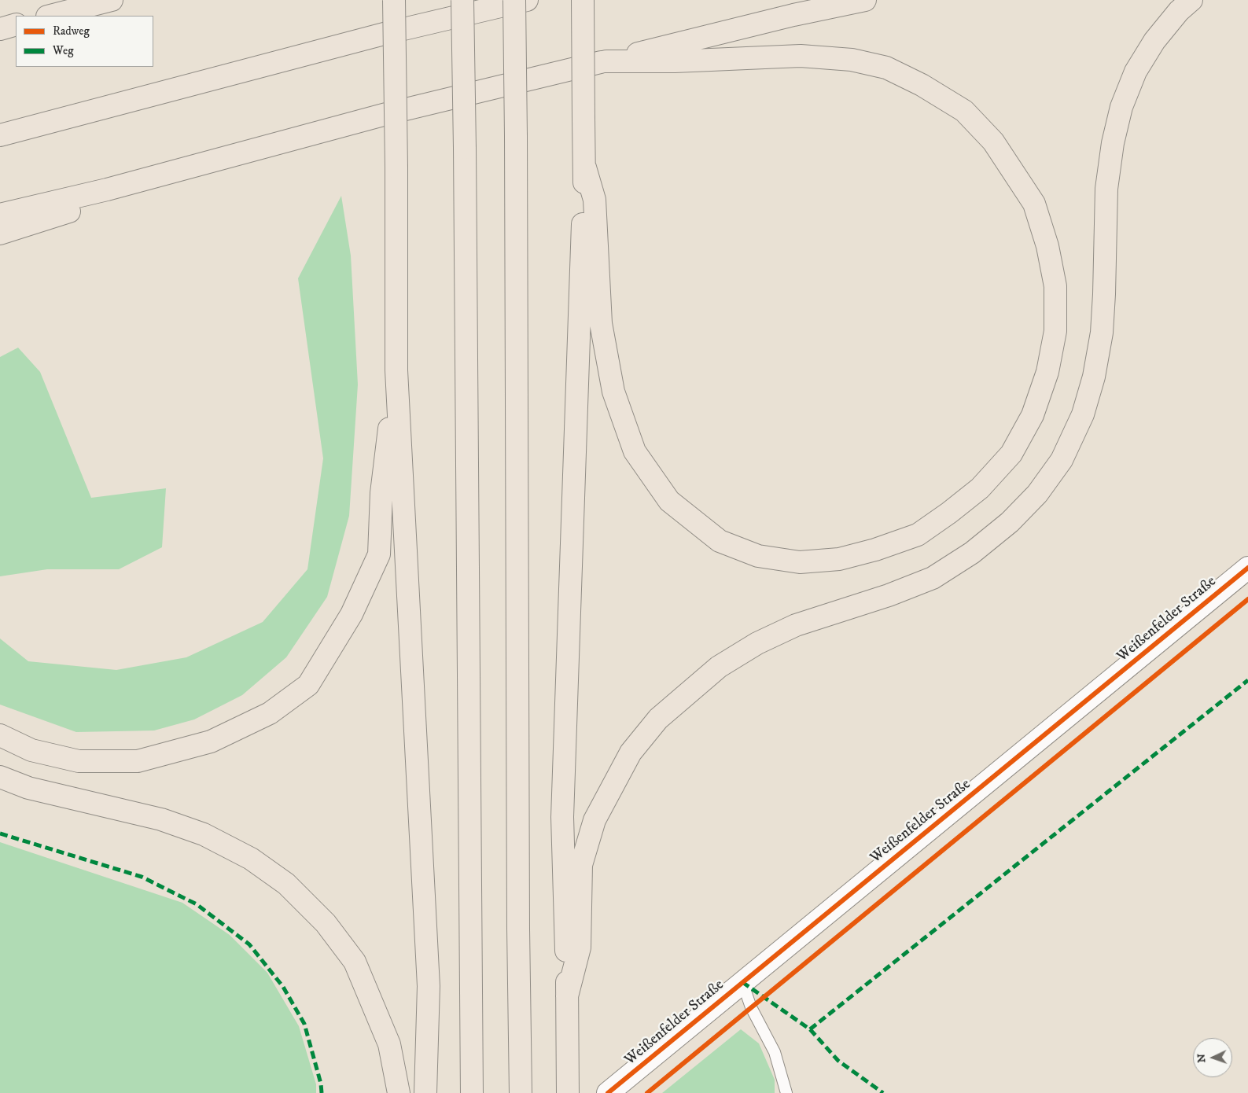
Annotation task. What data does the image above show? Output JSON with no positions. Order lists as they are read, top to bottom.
{
  "streets": {
    "street": ["Weißenfelder Straße"]
  },
  "legend": ["Radweg", "Weg"],
  "north": "left"
}
